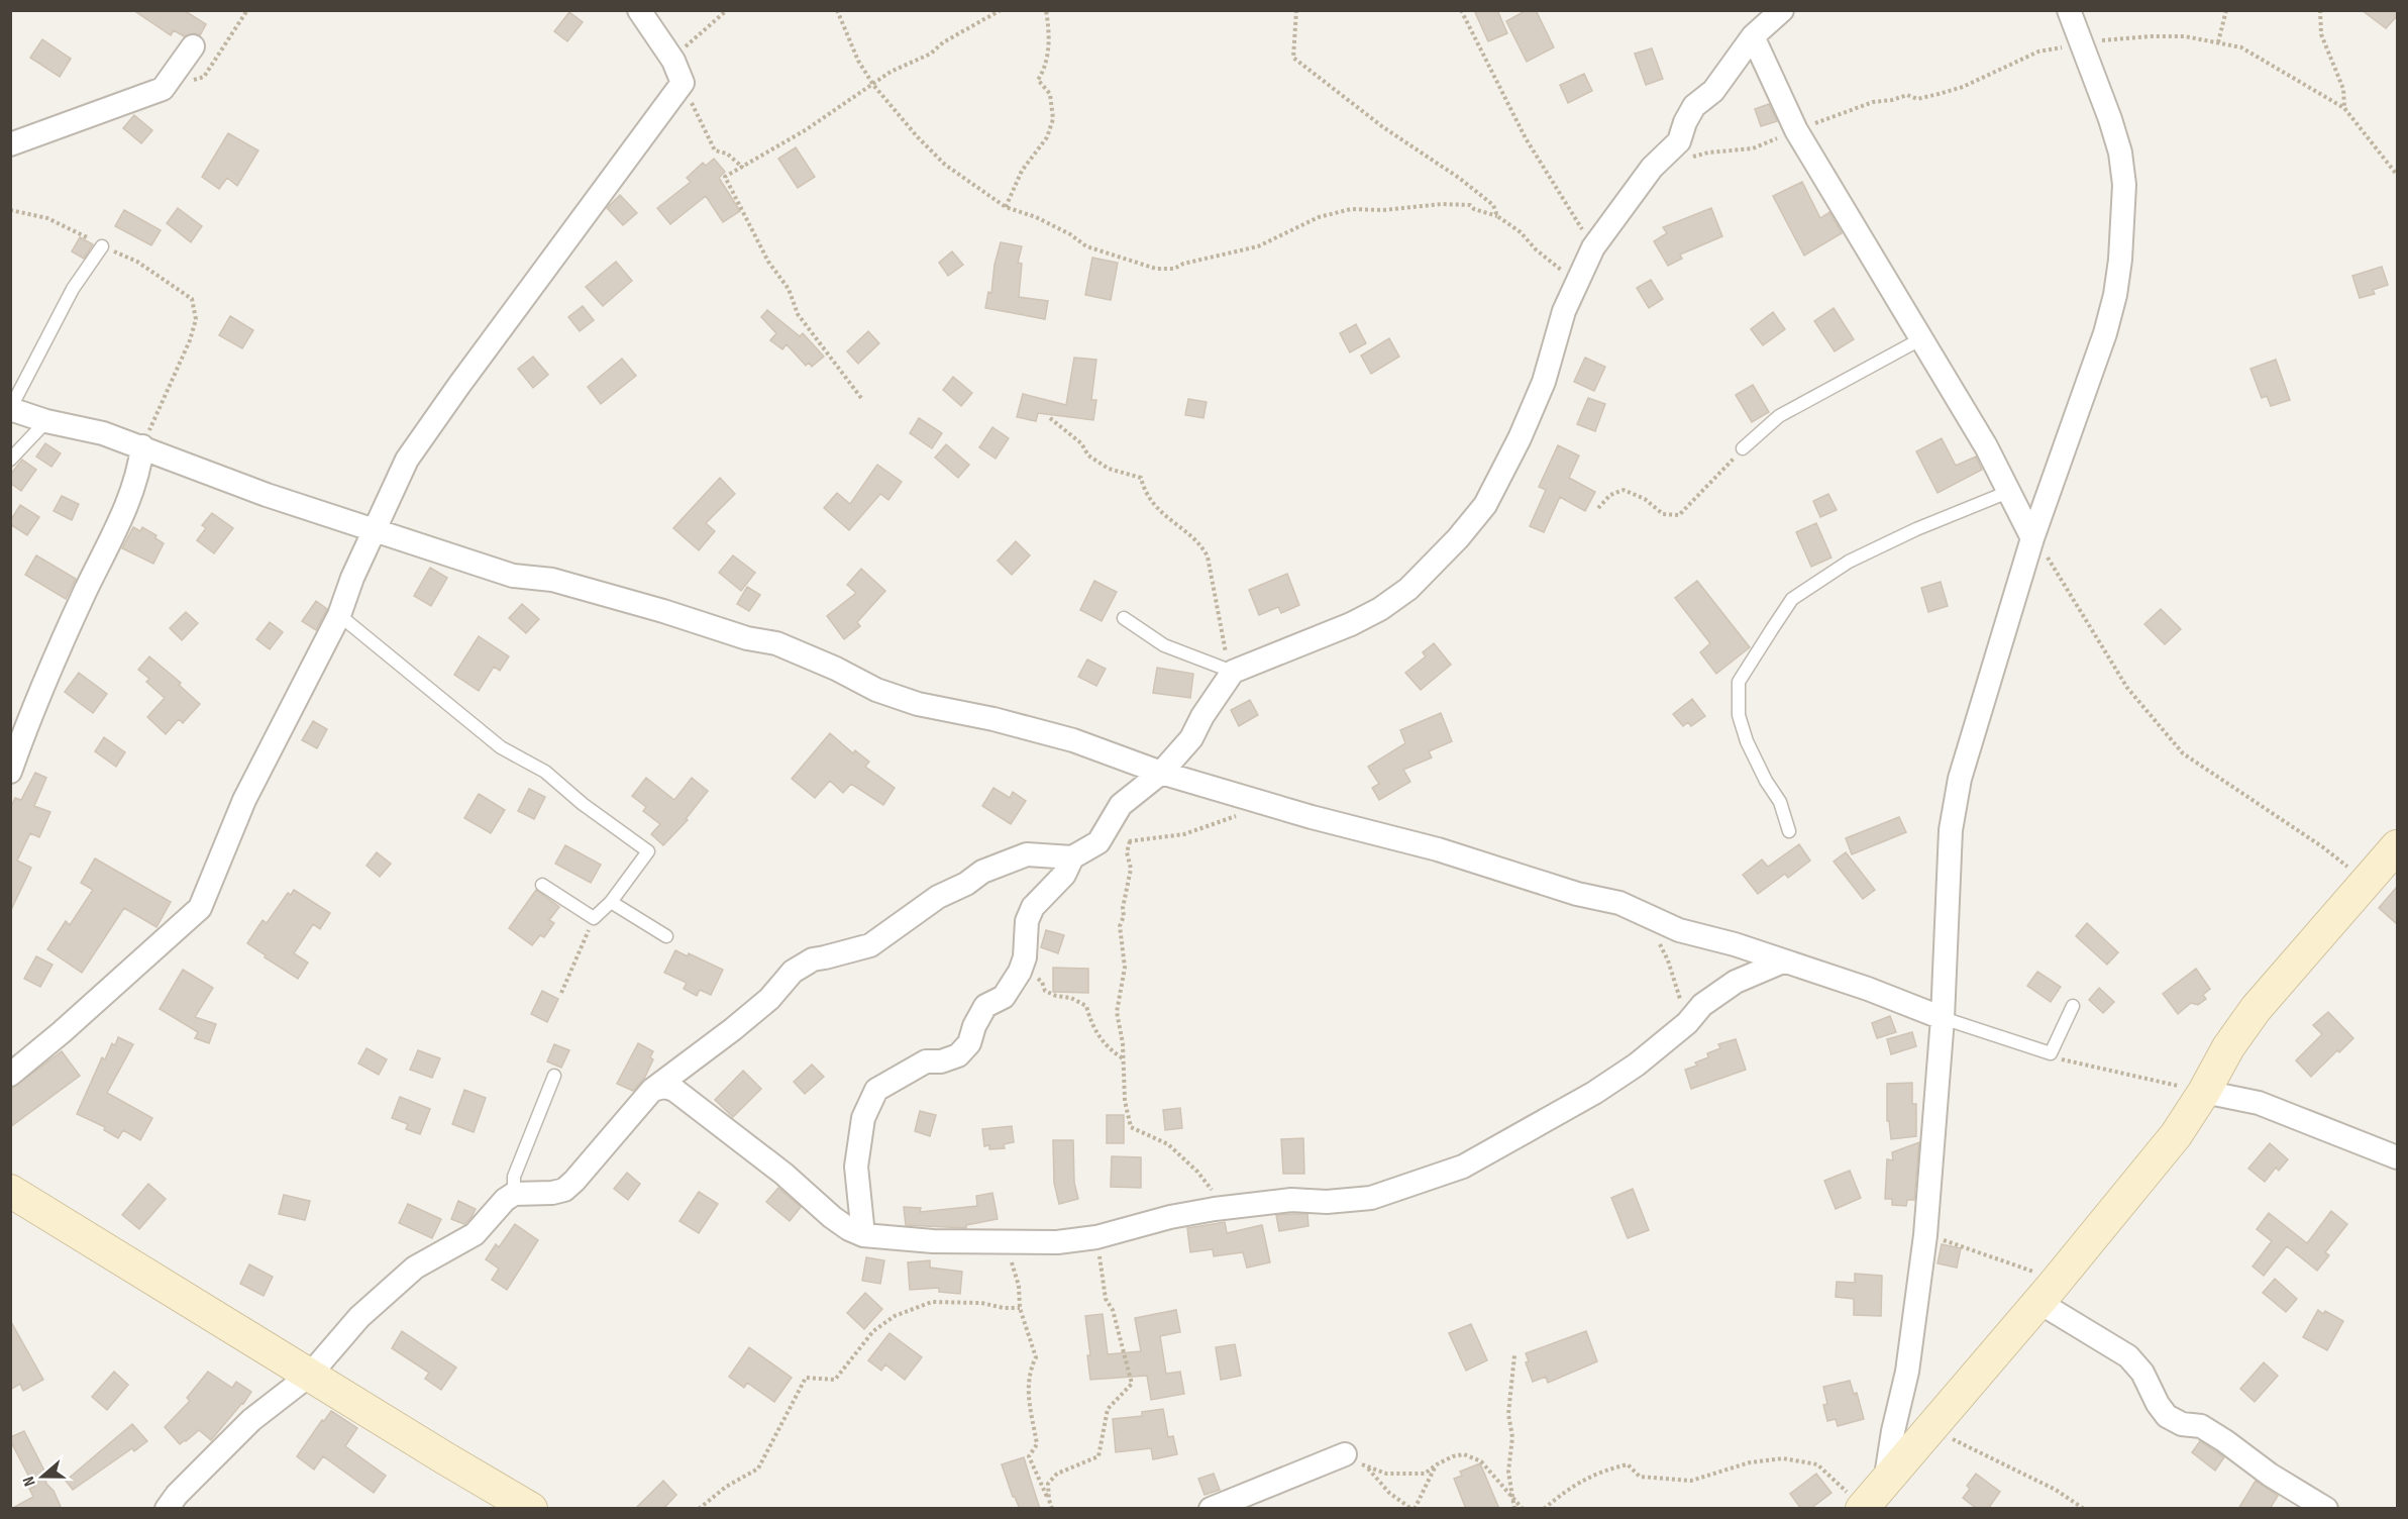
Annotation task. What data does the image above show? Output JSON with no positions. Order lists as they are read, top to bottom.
{
  "north": "left"
}
